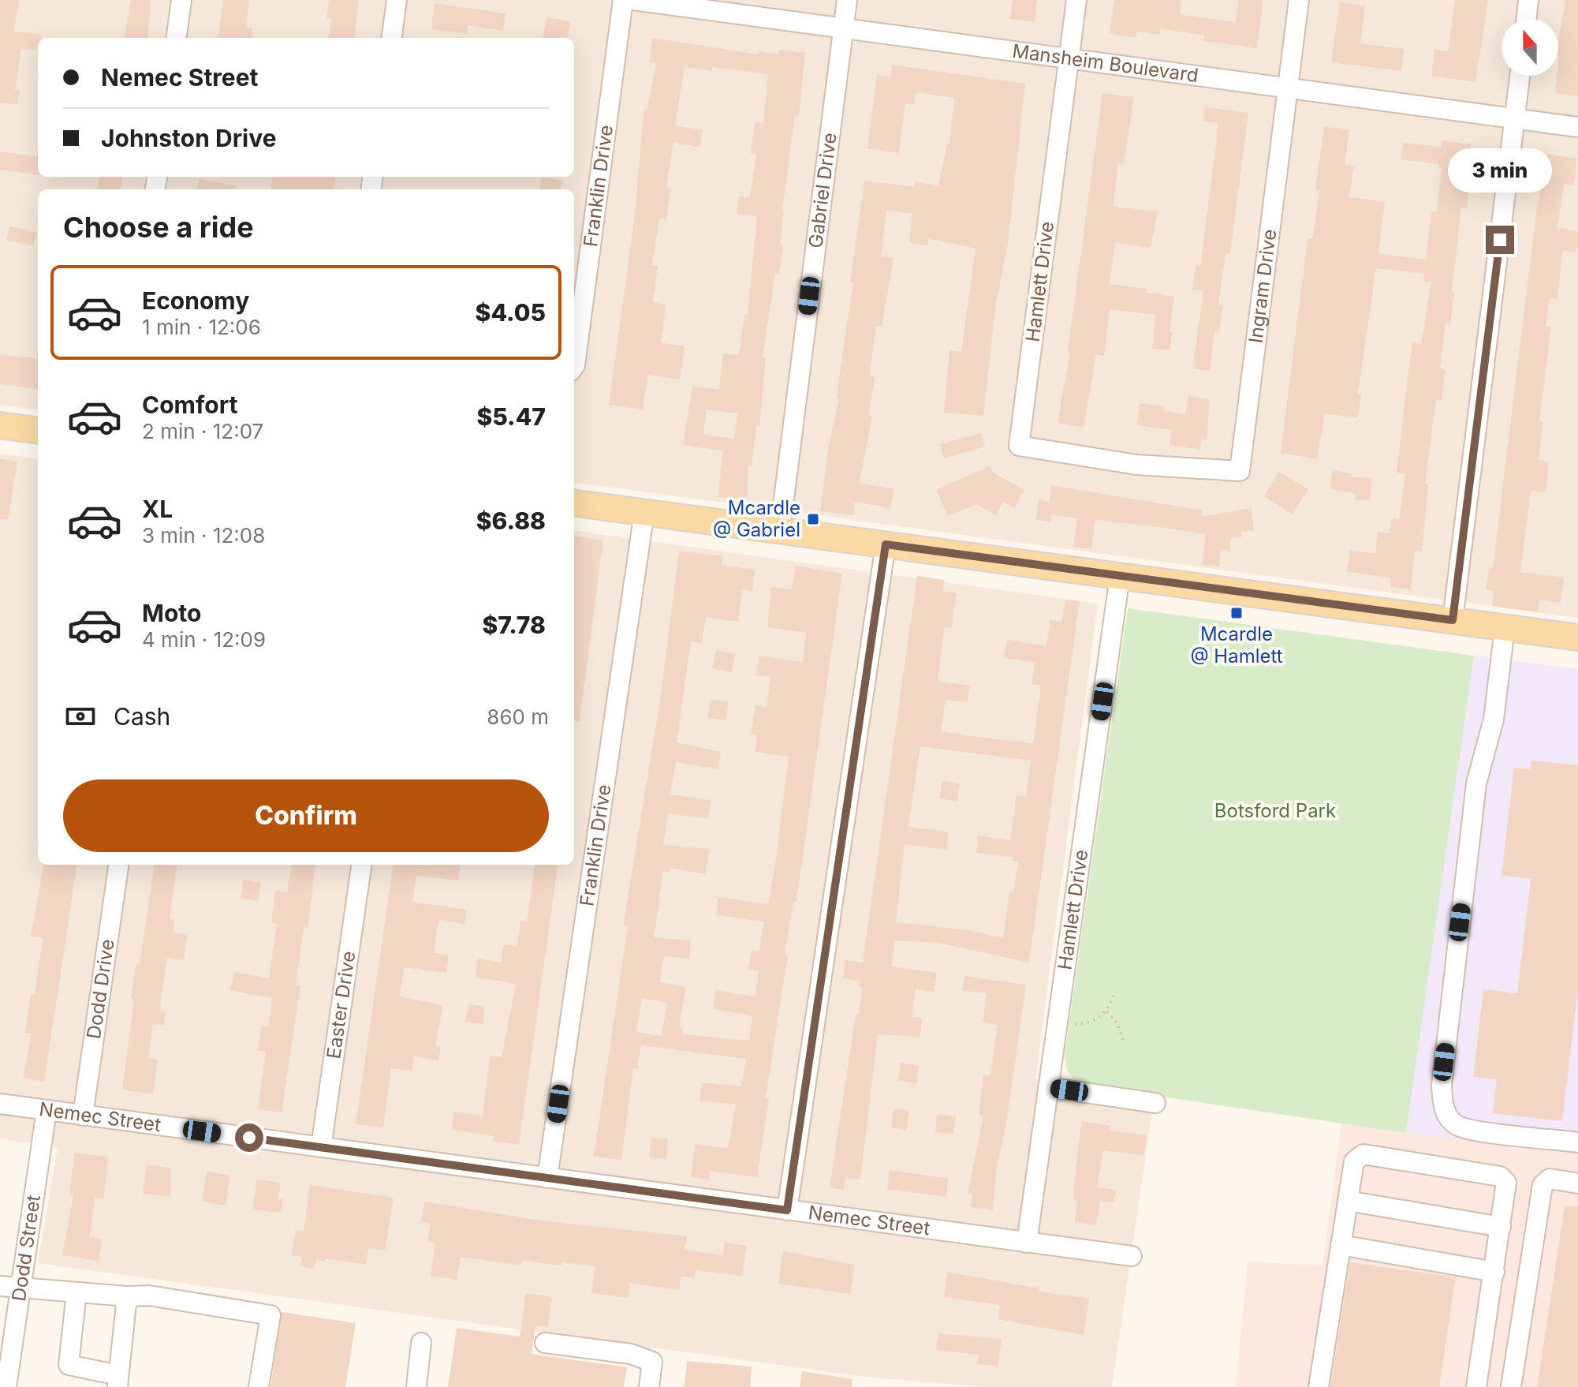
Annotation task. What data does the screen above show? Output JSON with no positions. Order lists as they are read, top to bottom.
{
  "streets": {
    "street": [
      "Mansheim Boulevard",
      "Franklin Drive",
      "Gabriel Drive",
      "Hamlett Drive",
      "Ingram Drive",
      "Dodd Drive",
      "Easter Drive",
      "Nemec Street",
      "Dodd Street"
    ]
  },
  "crossings": [
    ["Mansheim Boulevard", "Gabriel Drive"],
    ["Mansheim Boulevard", "Hamlett Drive"],
    ["Mansheim Boulevard", "Ingram Drive"],
    ["Franklin Drive", "Nemec Street"],
    ["Hamlett Drive", "Ingram Drive"],
    ["Hamlett Drive", "Nemec Street"],
    ["Dodd Drive", "Nemec Street"],
    ["Easter Drive", "Nemec Street"],
    ["Nemec Street", "Dodd Street"]
  ],
  "parks": ["Botsford Park"],
  "places": {
    "transit": ["Mcardle @ Gabriel", "Mcardle @ Hamlett"]
  },
  "north": "top",
  "page": {
    "banner": ["Nemec Street", "Johnston Drive"],
    "bubble": "3 min",
    "heading": "Choose a ride",
    "list": [
      {
        "name": "Economy",
        "note": "1 min · 12:06",
        "value": "$4.05"
      },
      {
        "name": "Comfort",
        "note": "2 min · 12:07",
        "value": "$5.47"
      },
      {
        "name": "XL",
        "note": "3 min · 12:08",
        "value": "$6.88"
      },
      {
        "name": "Moto",
        "note": "4 min · 12:09",
        "value": "$7.78"
      }
    ],
    "pay": ["Cash", "860 m"],
    "buttons": "Confirm"
  }
}
